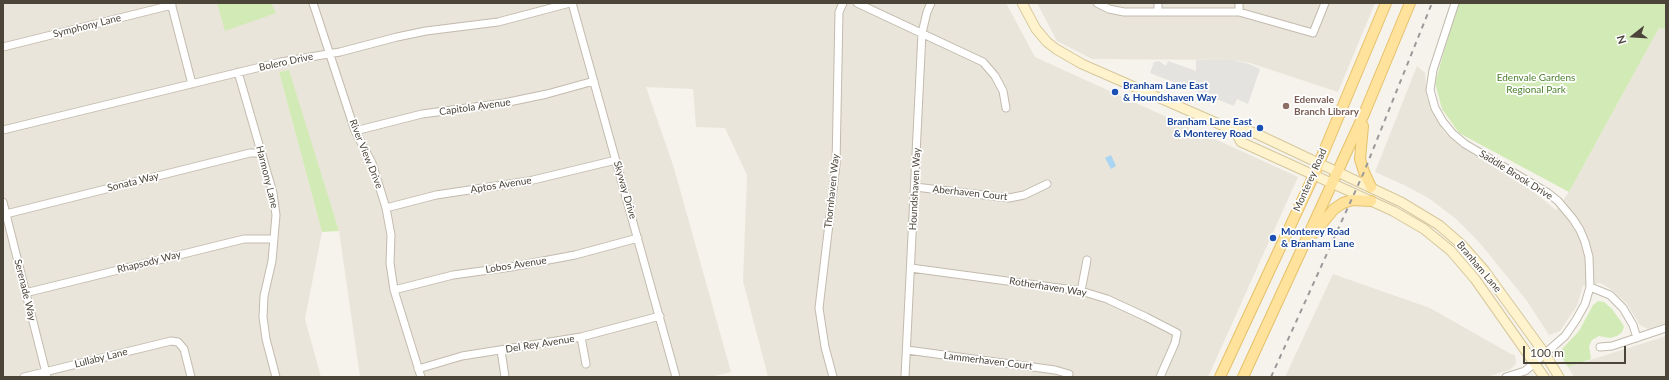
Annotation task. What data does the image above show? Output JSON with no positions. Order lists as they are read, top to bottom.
{
  "streets": {
    "main road": ["Monterey Road", "Branham Lane"],
    "street": [
      "Symphony Lane",
      "Bolero Drive",
      "Capitola Avenue",
      "River View Drive",
      "Saddle Brook Drive",
      "Harmony Lane",
      "Sonata Way",
      "Aptos Avenue",
      "Houndshaven Way",
      "Skyway Drive",
      "Thornhaven Way",
      "Aberhaven Court",
      "Rhapsody Way",
      "Lobos Avenue",
      "Rotherhaven Way",
      "Serenade Way",
      "Del Rey Avenue",
      "Lullaby Lane",
      "Lammerhaven Court"
    ]
  },
  "crossings": [
    ["Bolero Drive", "River View Drive"],
    ["Bolero Drive", "Harmony Lane"],
    ["Bolero Drive", "Skyway Drive"],
    ["Capitola Avenue", "River View Drive"],
    ["Capitola Avenue", "Skyway Drive"],
    ["River View Drive", "Aptos Avenue"],
    ["River View Drive", "Lobos Avenue"],
    ["River View Drive", "Del Rey Avenue"],
    ["Saddle Brook Drive", "Branham Lane"],
    ["Harmony Lane", "Sonata Way"],
    ["Harmony Lane", "Rhapsody Way"],
    ["Monterey Road", "Branham Lane"],
    ["Sonata Way", "Serenade Way"],
    ["Aptos Avenue", "Skyway Drive"],
    ["Houndshaven Way", "Aberhaven Court"],
    ["Houndshaven Way", "Rotherhaven Way"],
    ["Houndshaven Way", "Lammerhaven Court"],
    ["Skyway Drive", "Lobos Avenue"],
    ["Skyway Drive", "Del Rey Avenue"],
    ["Rhapsody Way", "Serenade Way"],
    ["Serenade Way", "Lullaby Lane"]
  ],
  "parks": ["Edenvale Gardens Regional Park"],
  "places": [
    "Branham Lane East & Houndshaven Way",
    "Edenvale Branch Library",
    "Branham Lane East & Monterey Road",
    "Monterey Road & Branham Lane"
  ],
  "scale_bar": "100 m",
  "north": "left"
}
